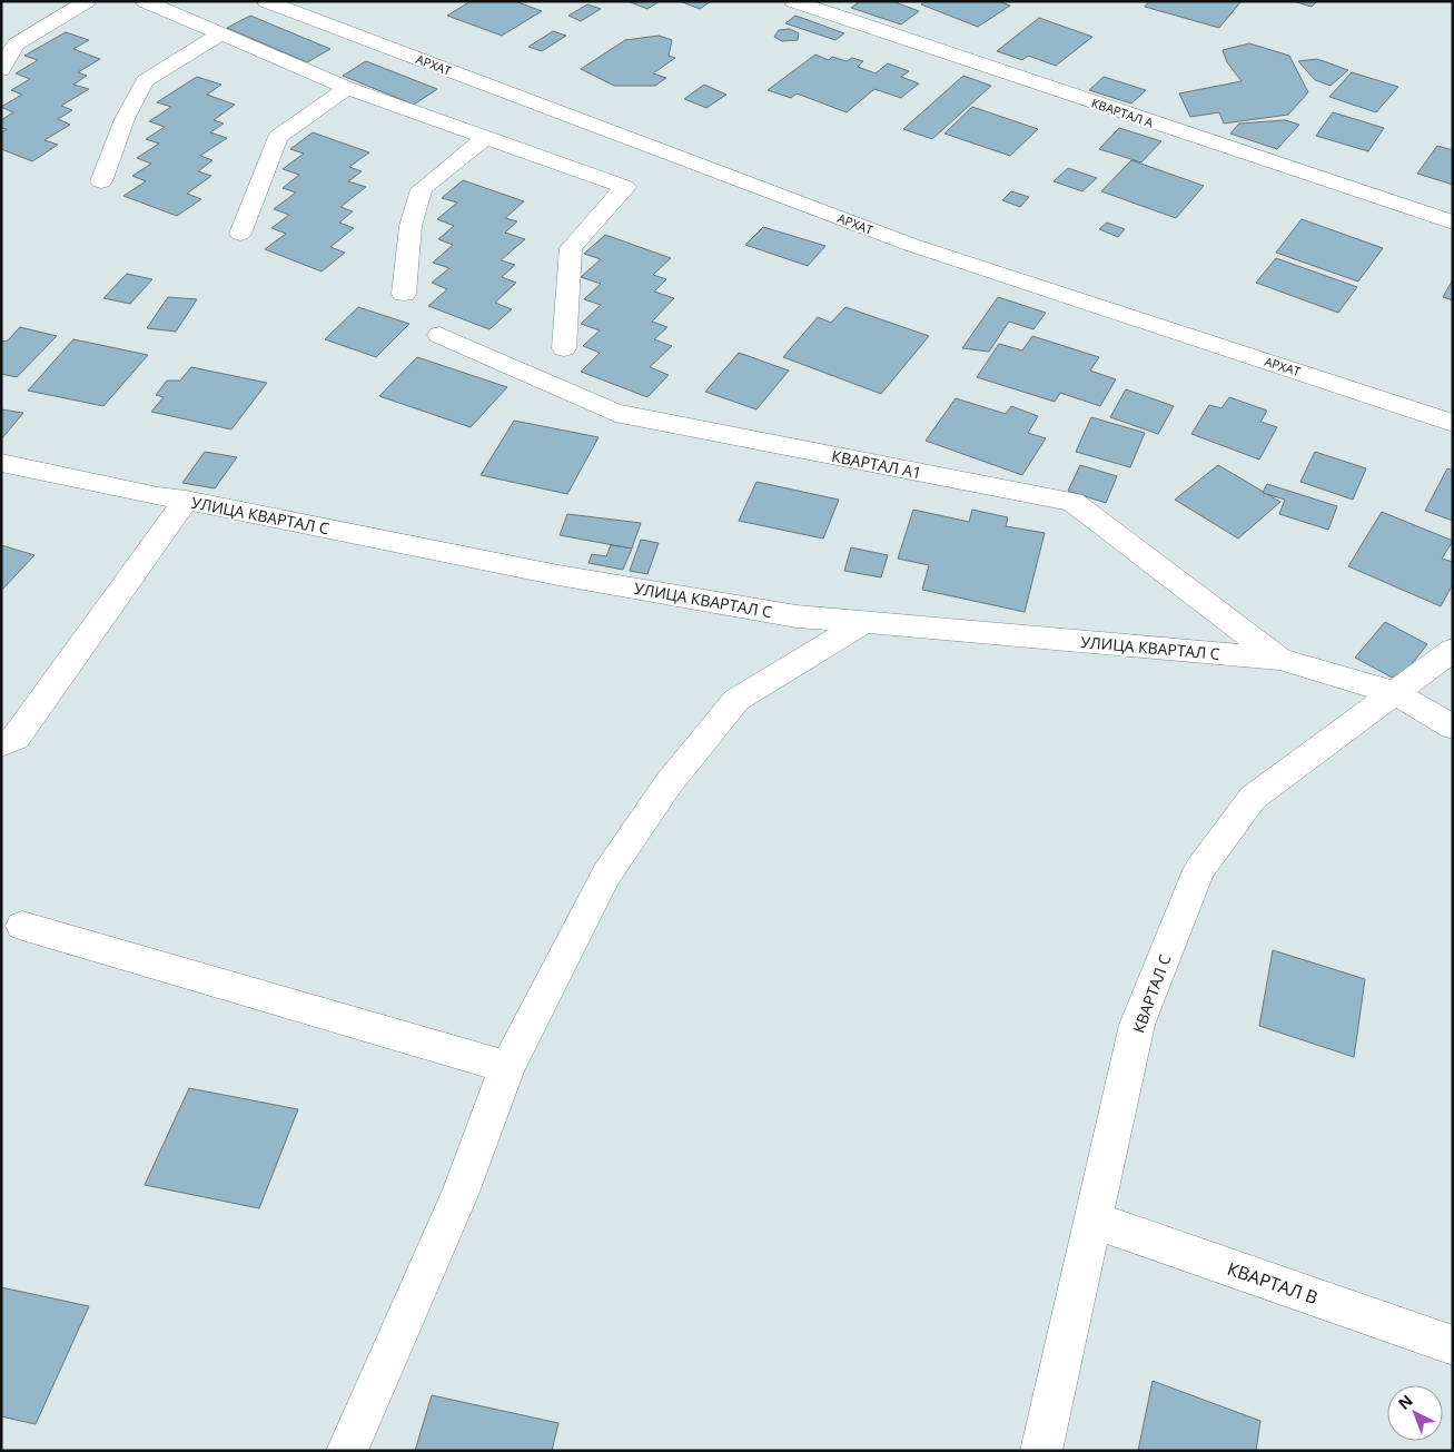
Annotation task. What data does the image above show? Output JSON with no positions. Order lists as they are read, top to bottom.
{
  "streets": {
    "street": [
      "АРХАТ",
      "КВАРТАЛ А",
      "КВАРТАЛ А1",
      "УЛИЦА КВАРТАЛ С",
      "КВАРТАЛ С",
      "КВАРТАЛ В"
    ]
  },
  "crossings": [
    ["КВАРТАЛ А1", "УЛИЦА КВАРТАЛ С"],
    ["УЛИЦА КВАРТАЛ С", "КВАРТАЛ С"],
    ["КВАРТАЛ С", "КВАРТАЛ В"]
  ],
  "north": "top left"
}
